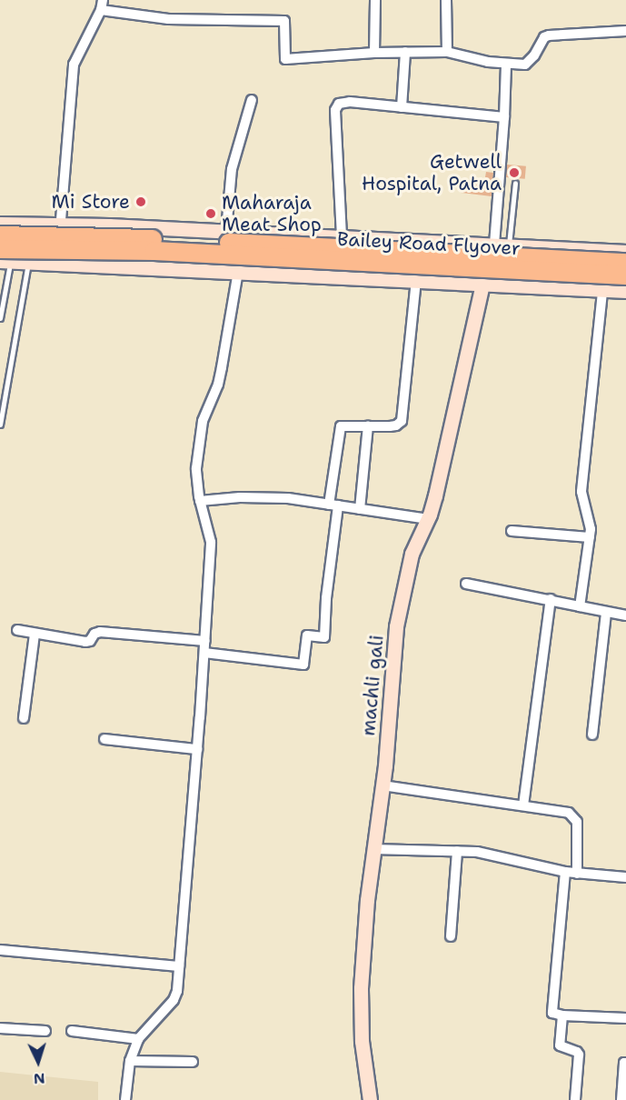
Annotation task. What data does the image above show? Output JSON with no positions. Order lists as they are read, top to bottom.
{
  "streets": {
    "highway": ["Bailey Road Flyover"],
    "main road": ["machli gali"]
  },
  "places": ["Getwell Hospital, Patna", "Mi Store", "Maharaja Meat Shop"],
  "north": "bottom"
}
